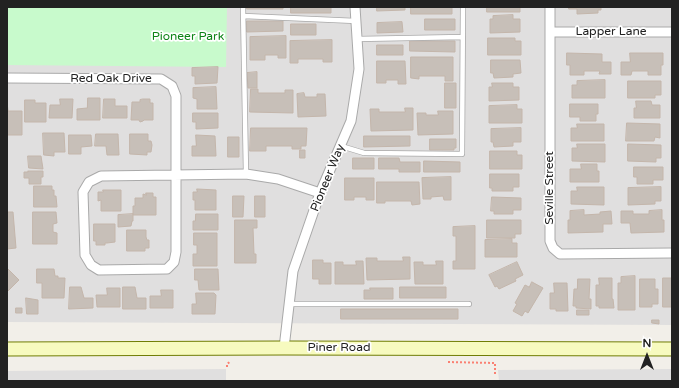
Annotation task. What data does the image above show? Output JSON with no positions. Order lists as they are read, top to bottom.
{
  "streets": {
    "main road": ["Piner Road"],
    "street": [
      "Lapper Lane",
      "Red Oak Drive",
      "Pioneer Way",
      "Seville Street"
    ]
  },
  "crossings": [
    ["Lapper Lane", "Seville Street"],
    ["Pioneer Way", "Piner Road"]
  ],
  "parks": ["Pioneer Park"],
  "north": "top"
}
